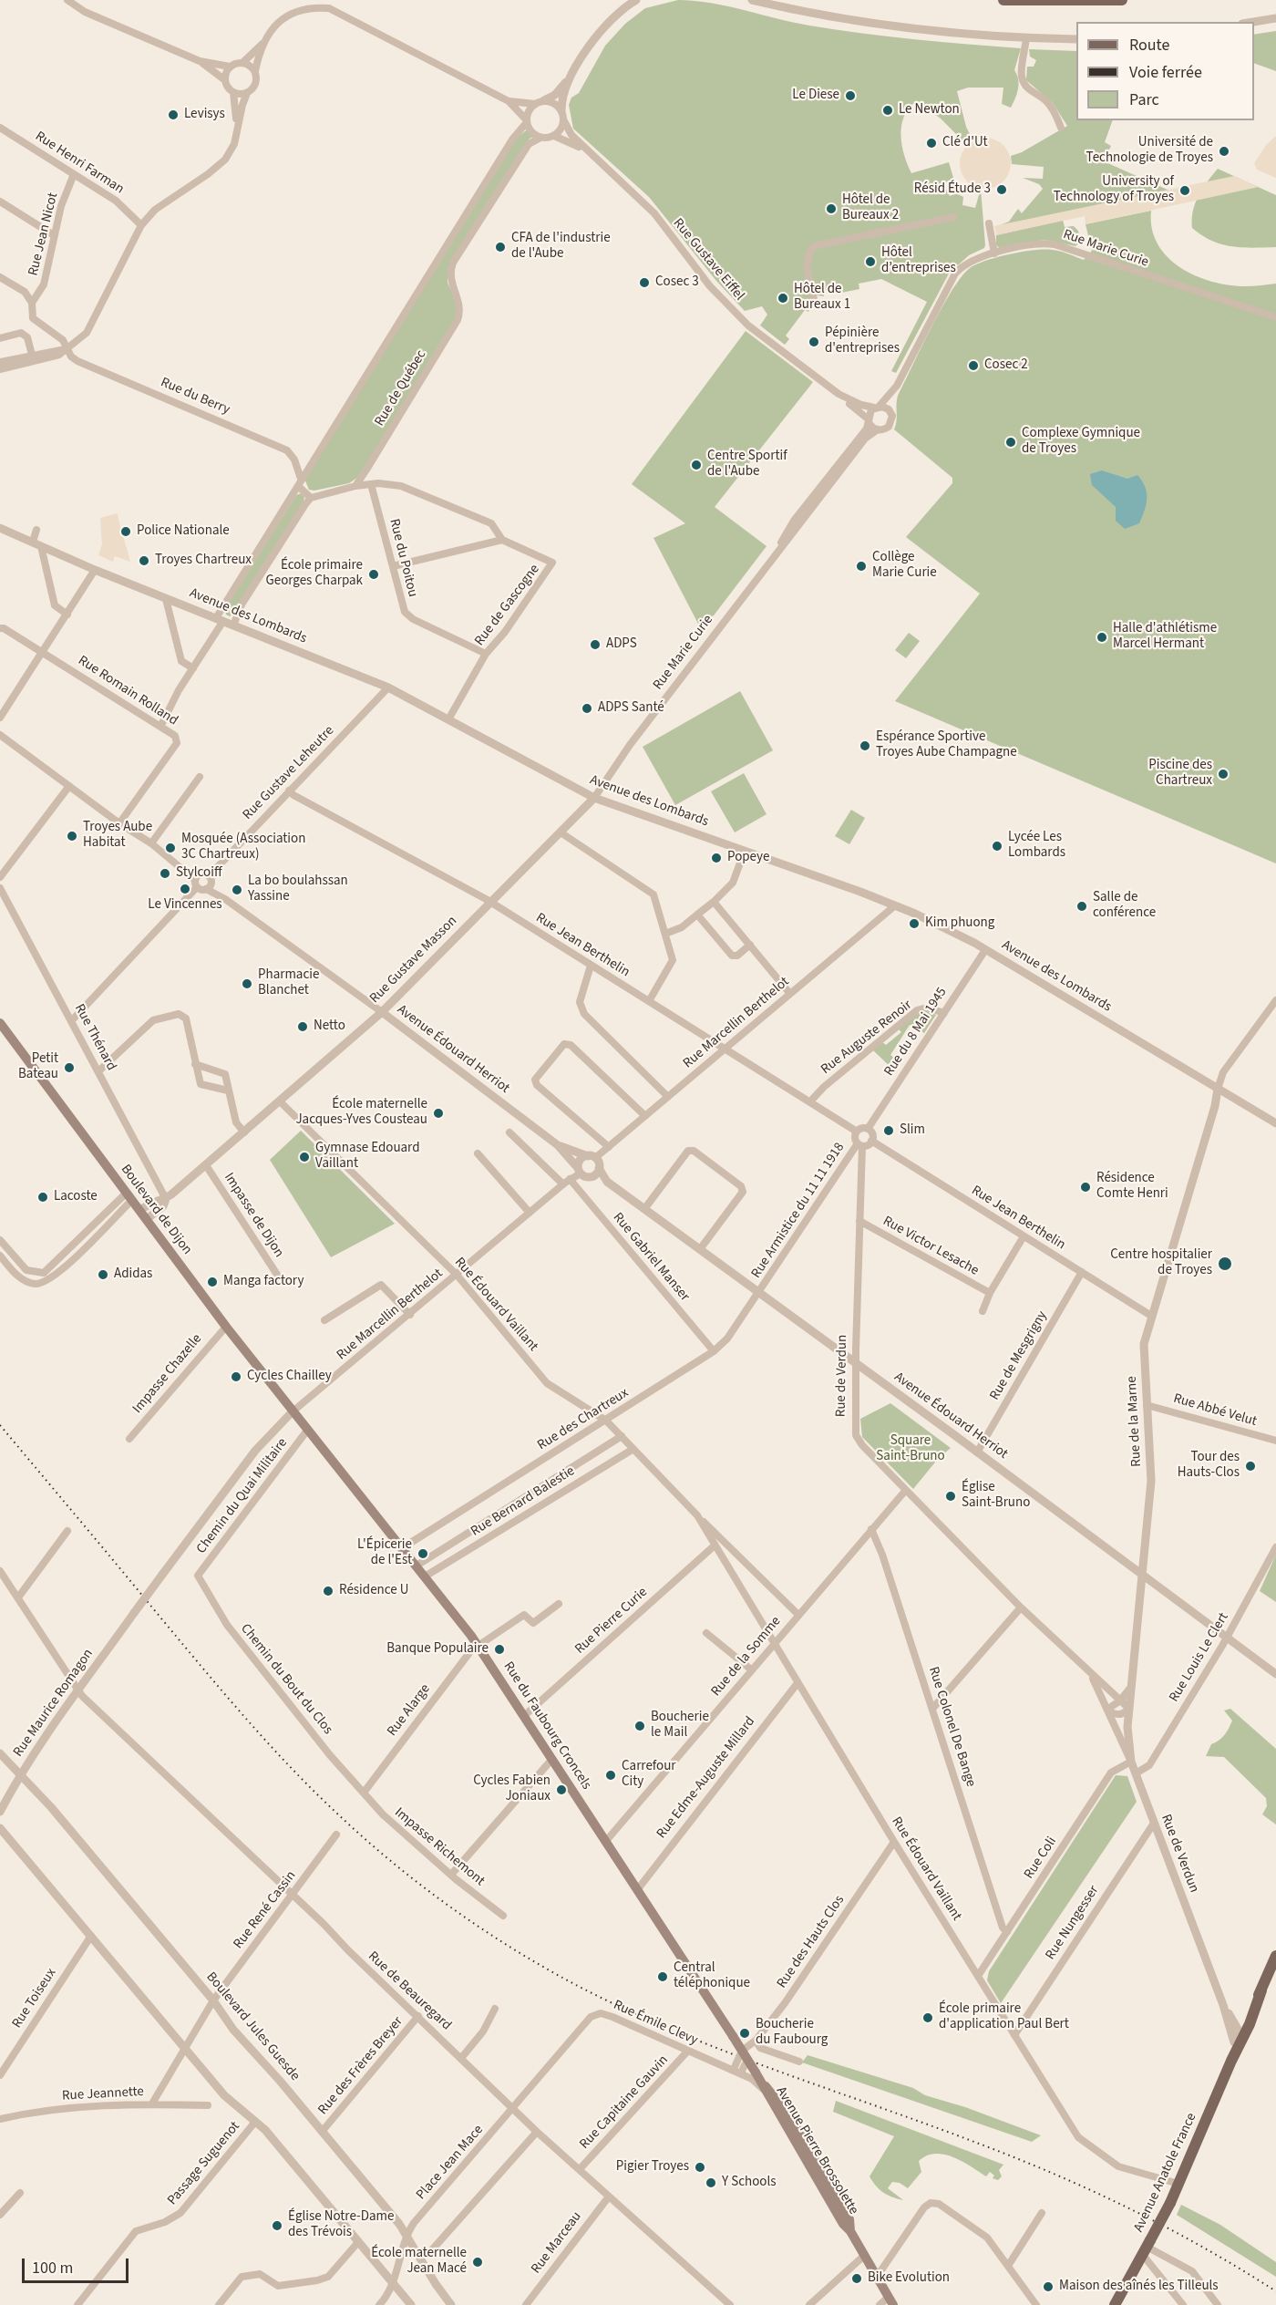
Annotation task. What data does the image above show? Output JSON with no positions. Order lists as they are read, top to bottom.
{
  "streets": {
    "main road": [
      "Boulevard de Dijon",
      "Rue du Faubourg Croncels",
      "Avenue Pierre Brossolette",
      "Avenue Anatole France"
    ],
    "street": [
      "Rue Henri Farman",
      "Rue Jean Nicot",
      "Rue Marie Curie",
      "Rue Gustave Eiffel",
      "Rue de Québec",
      "Rue du Berry",
      "Rue du Poitou",
      "Rue de Gascogne",
      "Avenue des Lombards",
      "Rue Romain Rolland",
      "Rue Gustave Leheutre",
      "Rue Jean Berthelin",
      "Rue Gustave Masson",
      "Rue Marcellin Berthelot",
      "Rue du 8 Mai 1945",
      "Rue Thénard",
      "Rue Auguste Renoir",
      "Avenue Édouard Herriot",
      "Rue Armistice du 11 11 1918",
      "Impasse de Dijon",
      "Rue Victor Lesache",
      "Rue Gabriel Manser",
      "Rue Édouard Vaillant",
      "Rue de Mesgrigny",
      "Impasse Chazelle",
      "Rue de Verdun",
      "Rue Abbé Velut",
      "Rue des Chartreux",
      "Rue de la Marne",
      "Chemin du Quai Militaire",
      "Rue Bernard Balestie",
      "Rue Pierre Curie",
      "Rue de la Somme",
      "Rue Louis Le Clert",
      "Chemin du Bout du Clos",
      "Rue Maurice Romagon",
      "Rue Alarge",
      "Rue Colonel De Bange",
      "Rue Edme-Auguste Millard",
      "Impasse Richemont",
      "Rue Coli",
      "Rue René Cassin",
      "Rue Nungesser",
      "Rue des Hauts Clos",
      "Rue de Beauregard",
      "Rue Toiseux",
      "Rue Émile Clevy",
      "Boulevard Jules Guesde",
      "Rue des Frères Breyer",
      "Rue Jeannette",
      "Rue Capitaine Gauvin",
      "Place Jean Mace",
      "Passage Suguenot",
      "Rue Marceau"
    ]
  },
  "crossings": [
    ["Rue Henri Farman", "Rue Jean Nicot"],
    ["Rue Marie Curie", "Rue Gustave Eiffel"],
    ["Rue Marie Curie", "Avenue des Lombards"],
    ["Rue Marie Curie", "Rue Gustave Masson"],
    ["Rue Gustave Eiffel", "Rue de Québec"],
    ["Rue du Poitou", "Rue de Gascogne"],
    ["Rue de Gascogne", "Avenue des Lombards"],
    ["Avenue des Lombards", "Rue Gustave Leheutre"],
    ["Avenue des Lombards", "Rue Gustave Masson"],
    ["Avenue des Lombards", "Rue Marcellin Berthelot"],
    ["Avenue des Lombards", "Rue du 8 Mai 1945"],
    ["Avenue des Lombards", "Rue de la Marne"],
    ["Rue Gustave Leheutre", "Rue Jean Berthelin"],
    ["Rue Gustave Leheutre", "Rue Thénard"],
    ["Rue Gustave Leheutre", "Avenue Édouard Herriot"],
    ["Rue Jean Berthelin", "Rue Gustave Masson"],
    ["Rue Jean Berthelin", "Rue Marcellin Berthelot"],
    ["Rue Jean Berthelin", "Rue du 8 Mai 1945"],
    ["Rue Jean Berthelin", "Rue Auguste Renoir"],
    ["Rue Jean Berthelin", "Rue Armistice du 11 11 1918"],
    ["Rue Jean Berthelin", "Rue de Mesgrigny"],
    ["Rue Jean Berthelin", "Rue de Verdun"],
    ["Rue Jean Berthelin", "Rue de la Marne"],
    ["Rue Gustave Masson", "Rue Thénard"],
    ["Rue Gustave Masson", "Avenue Édouard Herriot"],
    ["Rue Gustave Masson", "Boulevard de Dijon"],
    ["Rue Gustave Masson", "Impasse de Dijon"],
    ["Rue Gustave Masson", "Rue Édouard Vaillant"],
    ["Rue Marcellin Berthelot", "Avenue Édouard Herriot"],
    ["Rue Marcellin Berthelot", "Boulevard de Dijon"],
    ["Rue Marcellin Berthelot", "Rue Gabriel Manser"],
    ["Rue Marcellin Berthelot", "Rue Édouard Vaillant"],
    ["Rue Marcellin Berthelot", "Rue Maurice Romagon"],
    ["Rue Marcellin Berthelot", "Rue du Faubourg Croncels"],
    ["Rue du 8 Mai 1945", "Rue Auguste Renoir"],
    ["Rue du 8 Mai 1945", "Rue Armistice du 11 11 1918"],
    ["Rue du 8 Mai 1945", "Rue de Verdun"],
    ["Avenue Édouard Herriot", "Rue Armistice du 11 11 1918"],
    ["Avenue Édouard Herriot", "Rue de Mesgrigny"],
    ["Avenue Édouard Herriot", "Rue de Verdun"],
    ["Avenue Édouard Herriot", "Rue des Chartreux"],
    ["Avenue Édouard Herriot", "Rue de la Marne"],
    ["Avenue Édouard Herriot", "Rue Louis Le Clert"],
    ["Boulevard de Dijon", "Impasse Chazelle"],
    ["Boulevard de Dijon", "Rue Maurice Romagon"],
    ["Boulevard de Dijon", "Rue du Faubourg Croncels"],
    ["Rue Armistice du 11 11 1918", "Rue de Verdun"],
    ["Rue Armistice du 11 11 1918", "Rue des Chartreux"],
    ["Rue Victor Lesache", "Rue de Verdun"],
    ["Rue Gabriel Manser", "Rue des Chartreux"],
    ["Rue Édouard Vaillant", "Rue des Chartreux"],
    ["Rue Édouard Vaillant", "Rue Bernard Balestie"],
    ["Rue Édouard Vaillant", "Rue Pierre Curie"],
    ["Rue Édouard Vaillant", "Rue de la Somme"],
    ["Rue Édouard Vaillant", "Rue Edme-Auguste Millard"],
    ["Rue Édouard Vaillant", "Rue Coli"],
    ["Rue Édouard Vaillant", "Rue Nungesser"],
    ["Rue Édouard Vaillant", "Rue des Hauts Clos"],
    ["Rue Édouard Vaillant", "Avenue Anatole France"],
    ["Rue de Verdun", "Rue de la Marne"],
    ["Rue de Verdun", "Rue de la Somme"],
    ["Rue de Verdun", "Rue Louis Le Clert"],
    ["Rue de Verdun", "Rue Coli"],
    ["Rue de Verdun", "Rue Nungesser"],
    ["Rue de Verdun", "Avenue Anatole France"],
    ["Rue Abbé Velut", "Rue de la Marne"],
    ["Rue des Chartreux", "Rue du Faubourg Croncels"],
    ["Rue de la Marne", "Rue Coli"],
    ["Chemin du Quai Militaire", "Chemin du Bout du Clos"],
    ["Chemin du Quai Militaire", "Rue du Faubourg Croncels"],
    ["Rue Bernard Balestie", "Rue du Faubourg Croncels"],
    ["Rue Pierre Curie", "Rue du Faubourg Croncels"],
    ["Rue de la Somme", "Rue du Faubourg Croncels"],
    ["Rue de la Somme", "Rue Colonel De Bange"],
    ["Chemin du Bout du Clos", "Rue Alarge"],
    ["Chemin du Bout du Clos", "Impasse Richemont"],
    ["Rue Maurice Romagon", "Rue du Faubourg Croncels"],
    ["Rue Maurice Romagon", "Rue de Beauregard"],
    ["Rue Maurice Romagon", "Boulevard Jules Guesde"],
    ["Rue Alarge", "Rue du Faubourg Croncels"],
    ["Rue Alarge", "Impasse Richemont"],
    ["Rue du Faubourg Croncels", "Rue Edme-Auguste Millard"],
    ["Rue du Faubourg Croncels", "Rue des Hauts Clos"],
    ["Rue du Faubourg Croncels", "Avenue Pierre Brossolette"],
    ["Rue Colonel De Bange", "Rue Coli"],
    ["Rue René Cassin", "Rue de Beauregard"],
    ["Rue René Cassin", "Boulevard Jules Guesde"],
    ["Rue René Cassin", "Rue Jeannette"],
    ["Rue de Beauregard", "Rue Émile Clevy"],
    ["Rue de Beauregard", "Rue des Frères Breyer"],
    ["Rue de Beauregard", "Rue Capitaine Gauvin"],
    ["Rue de Beauregard", "Place Jean Mace"],
    ["Rue de Beauregard", "Rue Marceau"],
    ["Rue Émile Clevy", "Rue Capitaine Gauvin"],
    ["Rue Émile Clevy", "Avenue Pierre Brossolette"],
    ["Rue Émile Clevy", "Place Jean Mace"],
    ["Boulevard Jules Guesde", "Rue des Frères Breyer"],
    ["Boulevard Jules Guesde", "Place Jean Mace"]
  ],
  "parks": ["Square Saint-Bruno"],
  "places": [
    "Le Diese",
    "Le Newton",
    "Levisys",
    "Clé d'Ut",
    "Université de Technologie de Troyes",
    "Résid Étude 3",
    "University of Technology of Troyes",
    "Hôtel de Bureaux 2",
    "CFA de l'industrie de l'Aube",
    "Hôtel d’entreprises",
    "Cosec 3",
    "Hôtel de Bureaux 1",
    "Pépinière d'entreprises",
    "Cosec 2",
    "Complexe Gymnique de Troyes",
    "Centre Sportif de l'Aube",
    "Police Nationale",
    "Troyes Chartreux",
    "Collège Marie Curie",
    "École primaire Georges Charpak",
    "Halle d'athlétisme Marcel Hermant",
    "ADPS",
    "ADPS Santé",
    "Espérance Sportive Troyes Aube Champagne",
    "Piscine des Chartreux",
    "Troyes Aube Habitat",
    "Lycée Les Lombards",
    "Mosquée (Association 3C Chartreux)",
    "Popeye",
    "Stylcoiff",
    "Le Vincennes",
    "La bo boulahssan Yassine",
    "Salle de conférence",
    "Kim phuong",
    "Pharmacie Blanchet",
    "Netto",
    "Petit Bateau",
    "École maternelle Jacques-Yves Cousteau",
    "Slim",
    "Gymnase Edouard Vaillant",
    "Résidence Comte Henri",
    "Lacoste",
    "Centre hospitalier de Troyes",
    "Adidas",
    "Manga factory",
    "Cycles Chailley",
    "Tour des Hauts-Clos",
    "Église Saint-Bruno",
    "L'Épicerie de l'Est",
    "Résidence U",
    "Banque Populaire",
    "Boucherie le Mail",
    "Carrefour City",
    "Cycles Fabien Joniaux",
    "Central téléphonique",
    "École primaire d'application Paul Bert",
    "Boucherie du Faubourg",
    "Pigier Troyes",
    "Y Schools",
    "Église Notre-Dame des Trévois",
    "École maternelle Jean Macé",
    "Bike Evolution",
    "Maison des aînés les Tilleuls"
  ],
  "legend": ["Route", "Voie ferrée", "Parc"],
  "scale_bar": "100 m"
}
